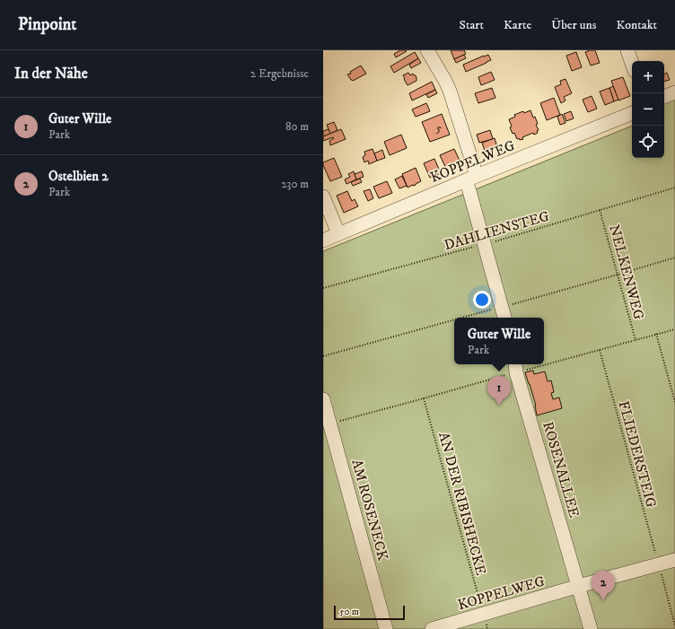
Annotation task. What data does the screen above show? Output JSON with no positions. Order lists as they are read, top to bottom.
{
  "streets": {
    "street": ["KOPPELWEG", "ROSENALLEE", "AM ROSENECK"],
    "path": [
      "DAHLIENSTEG",
      "NELKENWEG",
      "FLIEDERSTEIG",
      "AN DER RIBISHECKE"
    ]
  },
  "crossings": [
    ["KOPPELWEG", "FLIEDERSTEIG"],
    ["KOPPELWEG", "ROSENALLEE"],
    ["KOPPELWEG", "AN DER RIBISHECKE"],
    ["DAHLIENSTEG", "NELKENWEG"]
  ],
  "house_numbers": ["5"],
  "scale_bar": "50 m",
  "page": {
    "header": "Pinpoint",
    "nav": [
      "Start",
      "Karte",
      "Über uns",
      "Kontakt"
    ],
    "heading": ["In der Nähe", "2 Ergebnisse"],
    "map_buttons": ["+", "−"],
    "list": [
      {
        "mark": "1",
        "name": "Guter Wille",
        "note": "Park",
        "value": "80 m"
      },
      {
        "mark": "2",
        "name": "Ostelbien 2",
        "note": "Park",
        "value": "230 m"
      }
    ],
    "popup": ["Guter Wille", "Park"],
    "pins": ["1", "2"],
    "scale": "50 m"
  }
}
